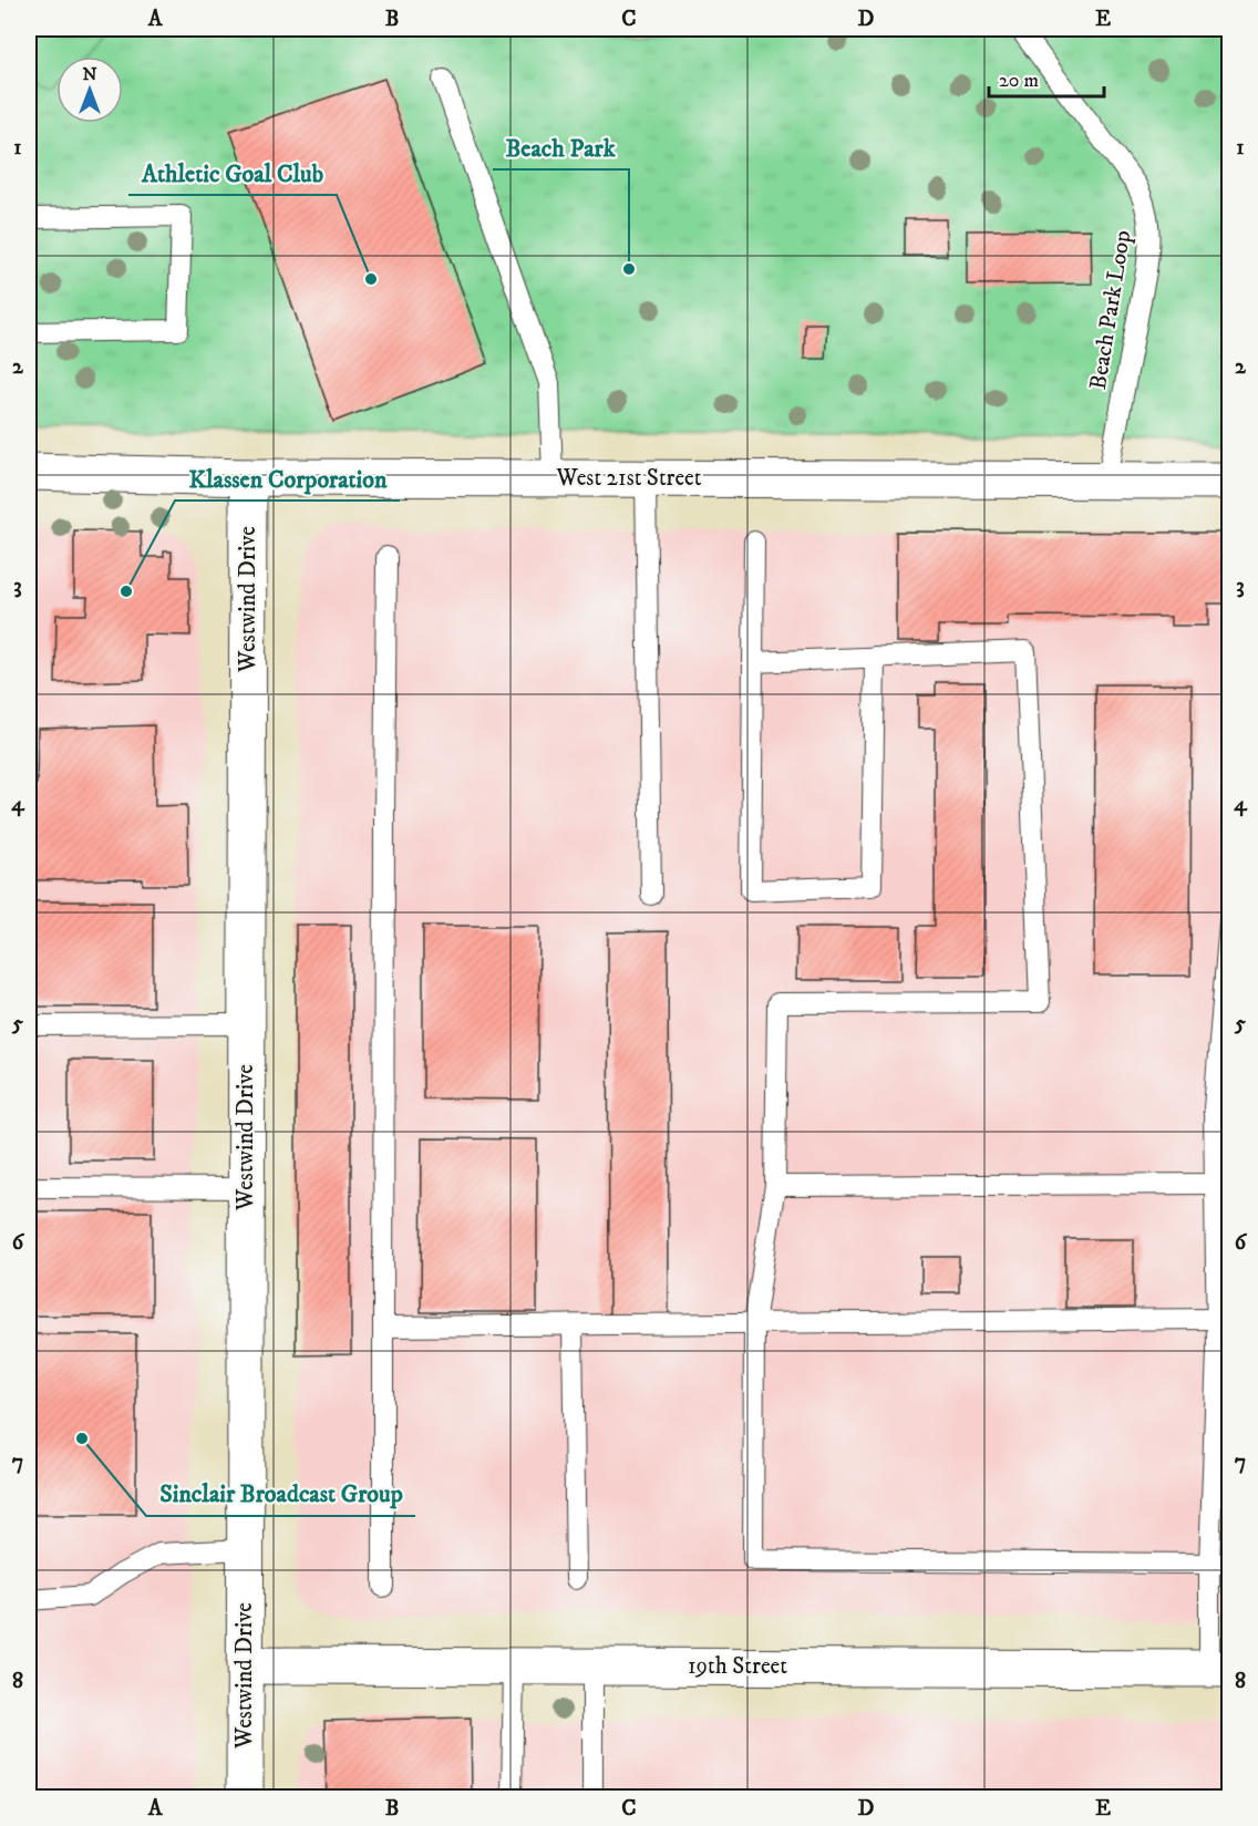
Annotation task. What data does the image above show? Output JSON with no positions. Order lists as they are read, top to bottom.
{
  "streets": {
    "street": ["West 21st Street", "Westwind Drive", "19th Street"],
    "lane": ["Beach Park Loop"]
  },
  "crossings": [
    ["Beach Park Loop", "West 21st Street"],
    ["West 21st Street", "Westwind Drive"],
    ["Westwind Drive", "19th Street"]
  ],
  "places": [
    "Beach Park",
    "Athletic Goal Club",
    "Klassen Corporation",
    "Sinclair Broadcast Group"
  ],
  "scale_bar": "20 m",
  "north": "top",
  "grid": {
    "columns": [
      "A",
      "B",
      "C",
      "D",
      "E"
    ],
    "rows": [
      "1",
      "2",
      "3",
      "4",
      "5",
      "6",
      "7",
      "8"
    ]
  }
}
